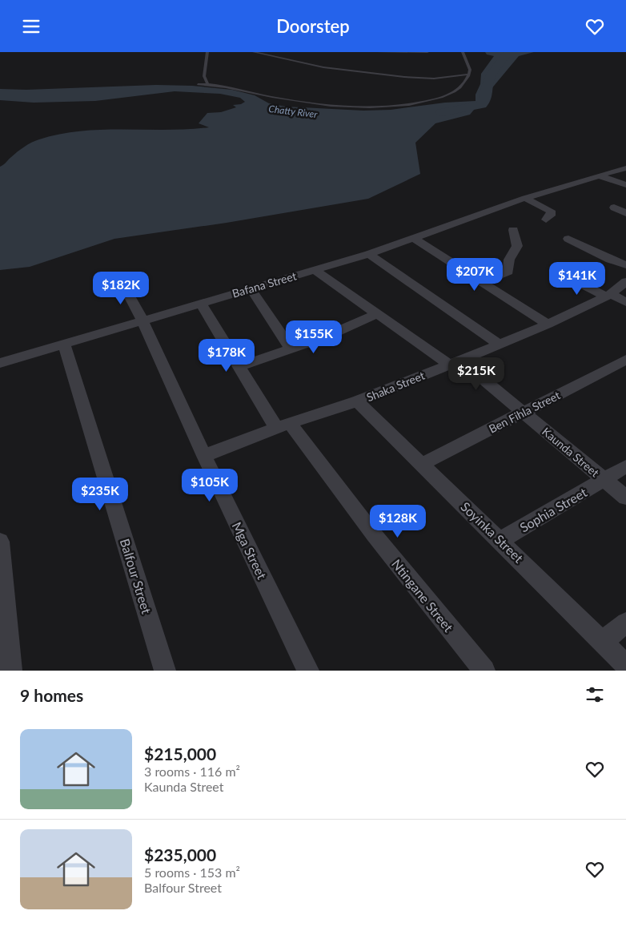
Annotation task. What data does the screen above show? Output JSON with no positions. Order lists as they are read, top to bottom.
{
  "streets": {
    "street": [
      "Bafana Street",
      "Shaka Street",
      "Ben Fihla Street",
      "Kaunda Street",
      "Sophia Street",
      "Soyinka Street",
      "Mga Street",
      "Balfour Street",
      "Ntingane Street"
    ]
  },
  "crossings": [
    ["Bafana Street", "Kaunda Street"],
    ["Bafana Street", "Mga Street"],
    ["Bafana Street", "Balfour Street"],
    ["Bafana Street", "Ntingane Street"],
    ["Shaka Street", "Kaunda Street"],
    ["Shaka Street", "Soyinka Street"],
    ["Shaka Street", "Mga Street"],
    ["Shaka Street", "Ntingane Street"],
    ["Ben Fihla Street", "Kaunda Street"],
    ["Ben Fihla Street", "Soyinka Street"],
    ["Kaunda Street", "Sophia Street"],
    ["Sophia Street", "Soyinka Street"]
  ],
  "water": ["Chatty River"],
  "page": {
    "header": "Doorstep",
    "price": [
      "$207K",
      "$141K",
      "$182K",
      "$155K",
      "$178K",
      "$215K",
      "$105K",
      "$235K",
      "$128K"
    ],
    "heading": "9 homes",
    "list": [
      {
        "name": "$215,000",
        "note": "3 rooms · 116 m² · Kaunda Street"
      },
      {
        "name": "$235,000",
        "note": "5 rooms · 153 m² · Balfour Street"
      }
    ]
  }
}
